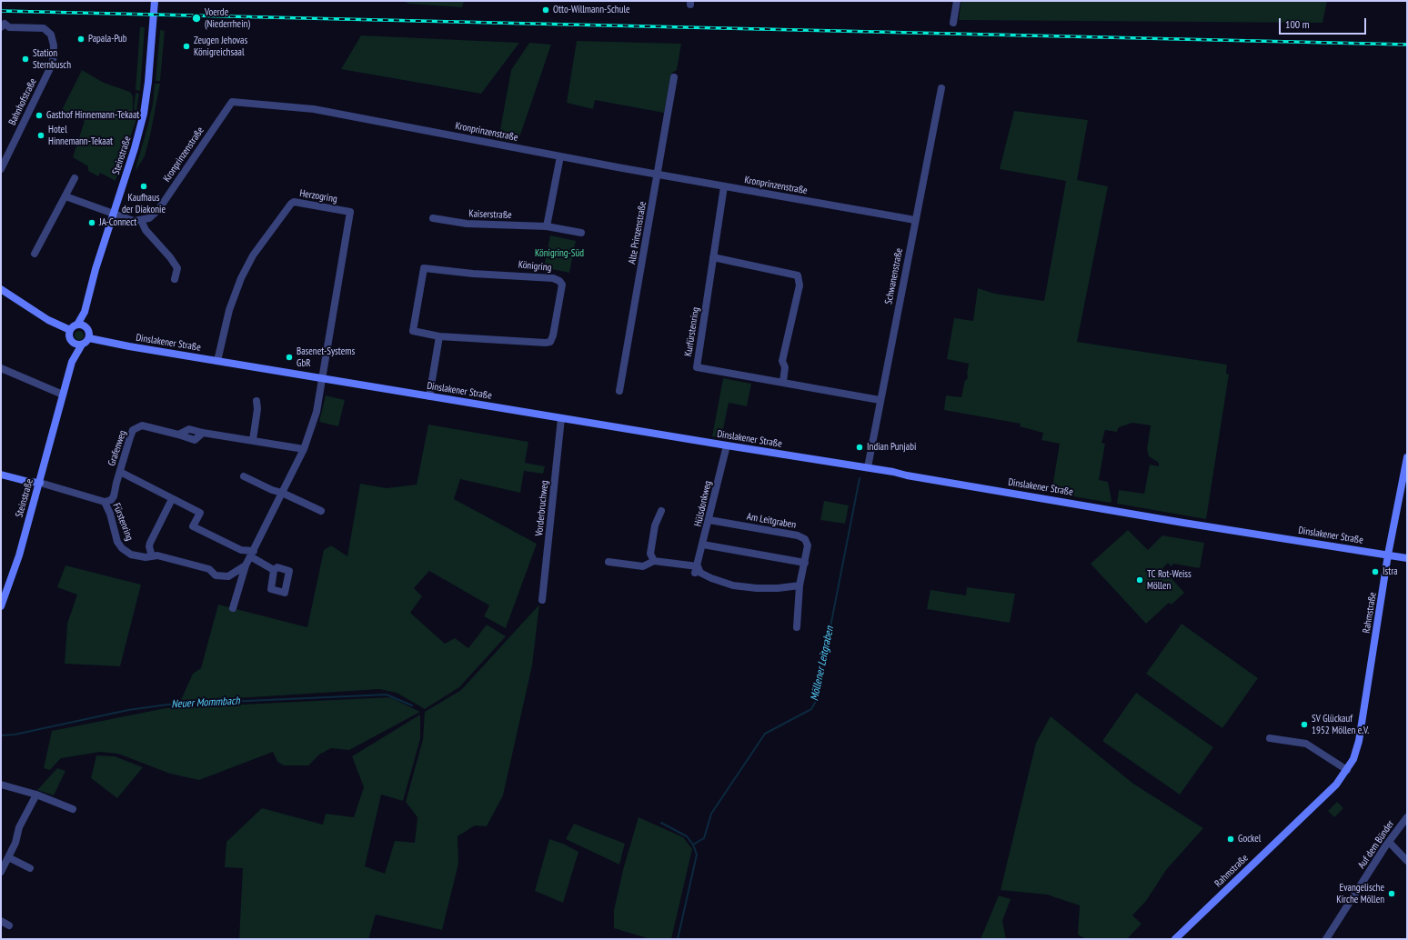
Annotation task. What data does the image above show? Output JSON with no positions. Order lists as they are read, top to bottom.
{
  "streets": {
    "main road": ["Steinstraße", "Dinslakener Straße", "Rahmstraße"],
    "street": [
      "Bahnhofstraße",
      "Kronprinzenstraße",
      "Herzogring",
      "Kaiserstraße",
      "Alte Prinzenstraße",
      "Königring",
      "Schwanenstraße",
      "Kurfürstenring",
      "Grafenweg",
      "Hülsdonkweg",
      "Vorderbruchweg",
      "Am Leitgraben",
      "Fürstenring",
      "Auf dem Bünder"
    ]
  },
  "crossings": [
    ["Kronprinzenstraße", "Alte Prinzenstraße"],
    ["Kronprinzenstraße", "Schwanenstraße"],
    ["Kronprinzenstraße", "Kurfürstenring"],
    ["Steinstraße", "Dinslakener Straße"],
    ["Steinstraße", "Fürstenring"],
    ["Herzogring", "Dinslakener Straße"],
    ["Schwanenstraße", "Kurfürstenring"],
    ["Schwanenstraße", "Dinslakener Straße"],
    ["Dinslakener Straße", "Hülsdonkweg"],
    ["Dinslakener Straße", "Vorderbruchweg"],
    ["Dinslakener Straße", "Rahmstraße"],
    ["Grafenweg", "Fürstenring"],
    ["Hülsdonkweg", "Am Leitgraben"]
  ],
  "water": ["Möllener Leitgraben", "Neuer Mommbach"],
  "parks": ["Königring-Süd"],
  "places": [
    "Otto-Willmann-Schule",
    "Voerde (Niederrhein)",
    "Papala-Pub",
    "Zeugen Jehovas Königreichsaal",
    "Station Sternbusch",
    "Gasthof Hinnemann-Tekaat",
    "Hotel Hinnemann-Tekaat",
    "Kaufhaus der Diakonie",
    "JA-Connect",
    "Basenet-Systems GbR",
    "Indian Punjabi",
    "Istra",
    "TC Rot-Weiss Möllen",
    "SV Glückauf 1952 Möllen e.V.",
    "Gockel",
    "Evangelische Kirche Möllen"
  ],
  "scale_bar": "100 m"
}
